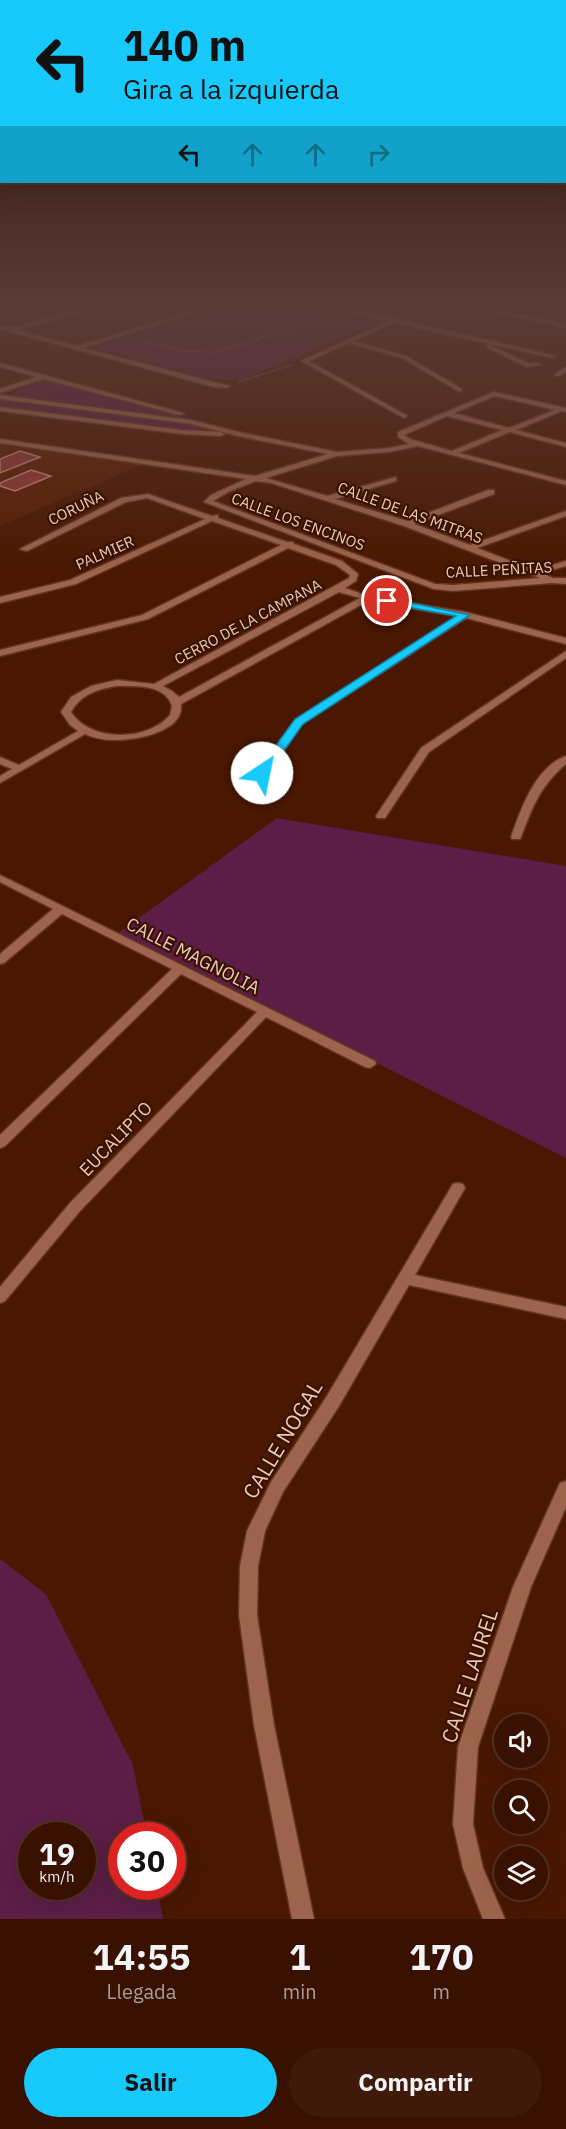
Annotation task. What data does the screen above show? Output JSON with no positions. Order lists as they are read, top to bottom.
{
  "streets": {
    "street": [
      "CORUÑA",
      "CALLE DE LAS MITRAS",
      "CALLE LOS ENCINOS",
      "PALMIER",
      "CALLE PEÑITAS",
      "CERRO DE LA CAMPANA",
      "CALLE MAGNOLIA",
      "EUCALIPTO",
      "CALLE NOGAL",
      "CALLE LAUREL"
    ]
  },
  "crossings": [
    ["CORUÑA", "PALMIER"],
    ["CALLE DE LAS MITRAS", "CALLE LOS ENCINOS"],
    ["CALLE DE LAS MITRAS", "CALLE PEÑITAS"],
    ["CALLE LOS ENCINOS", "CALLE PEÑITAS"],
    ["CALLE MAGNOLIA", "EUCALIPTO"]
  ],
  "page": {
    "turn": ["140 m", "Gira a la izquierda"],
    "speed": "19 km/h",
    "limit": "30",
    "eta": [
      "14:55",
      "Llegada",
      "1",
      "min",
      "170",
      "m"
    ],
    "buttons": ["Salir", "Compartir"]
  }
}
